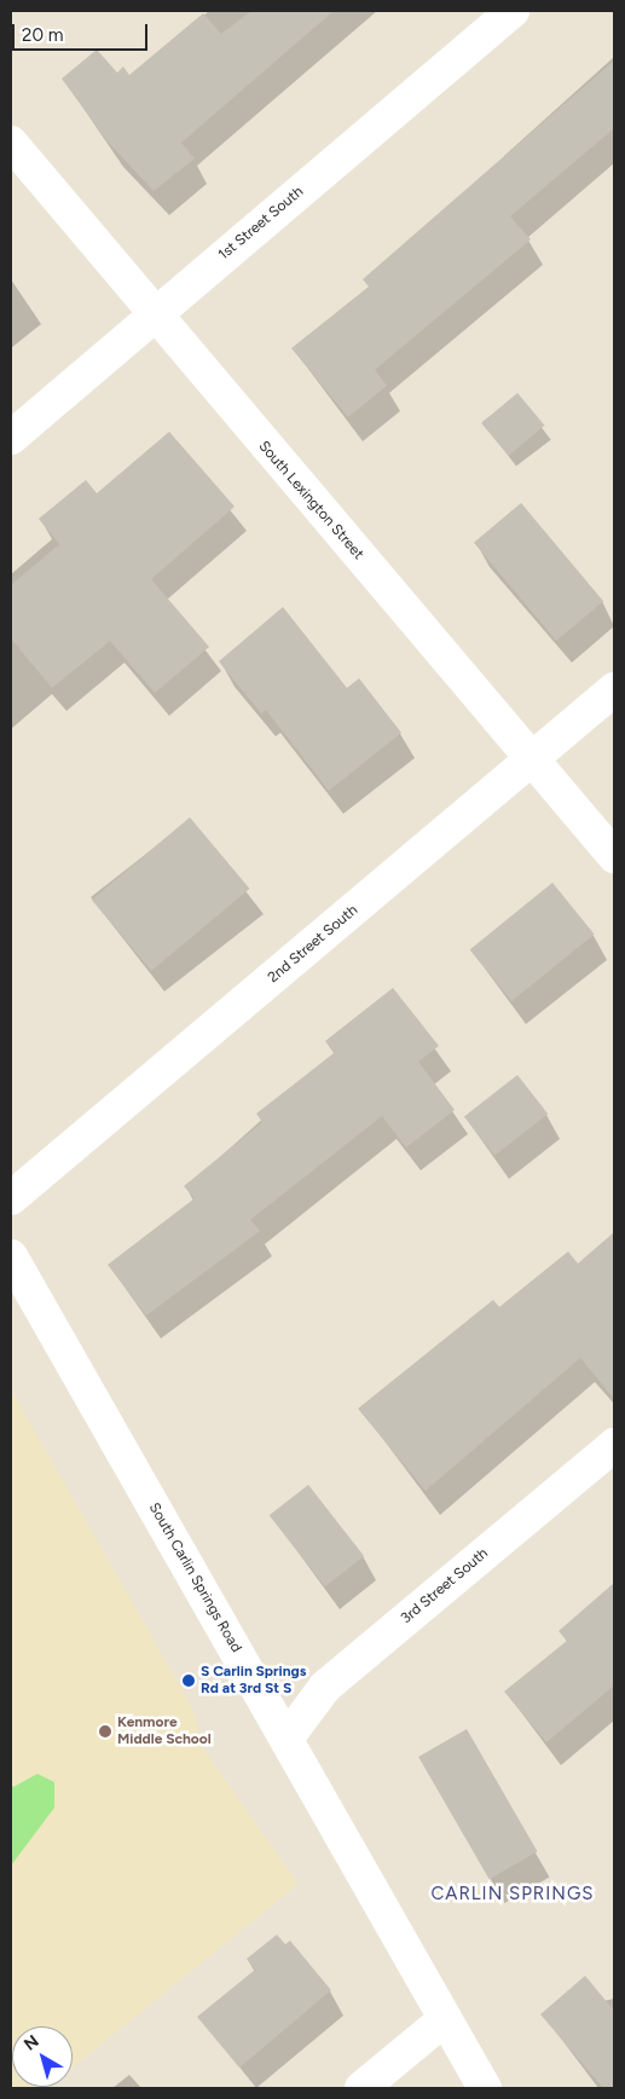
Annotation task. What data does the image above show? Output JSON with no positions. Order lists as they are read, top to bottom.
{
  "streets": {
    "street": [
      "1st Street South",
      "South Lexington Street",
      "2nd Street South",
      "South Carlin Springs Road",
      "3rd Street South"
    ]
  },
  "crossings": [
    ["1st Street South", "South Lexington Street"],
    ["South Lexington Street", "2nd Street South"],
    ["South Carlin Springs Road", "3rd Street South"]
  ],
  "districts": ["CARLIN SPRINGS"],
  "places": ["S Carlin Springs Rd at 3rd St S", "Kenmore Middle School"],
  "scale_bar": "20 m",
  "north": "top left"
}
